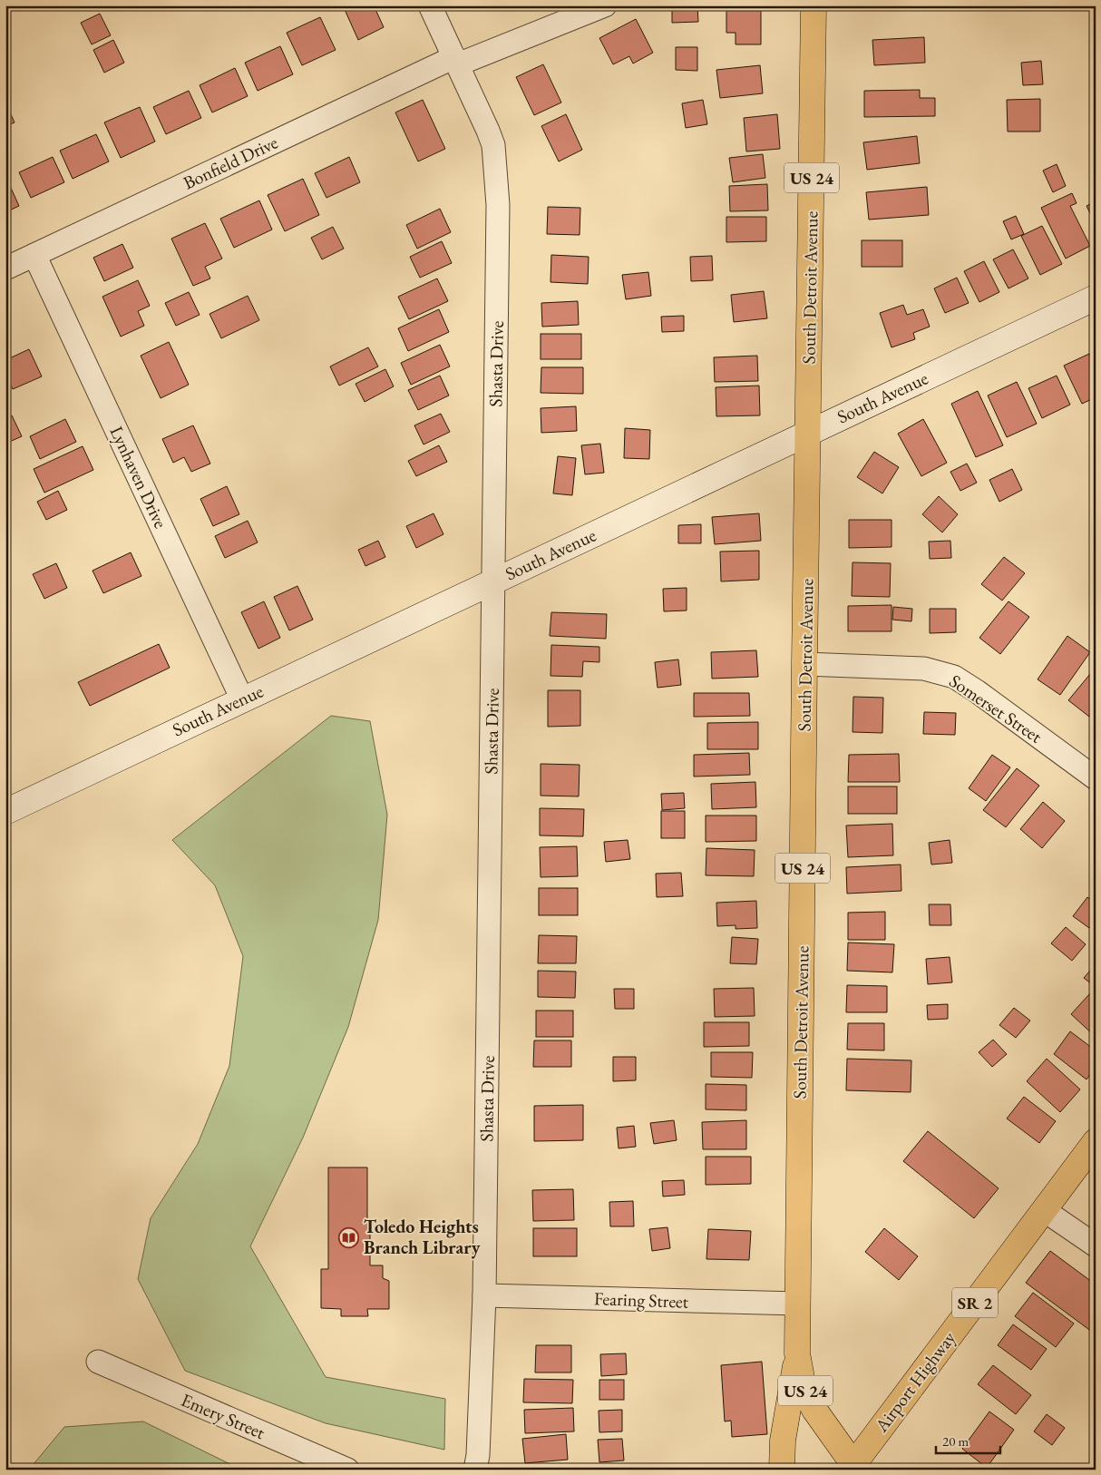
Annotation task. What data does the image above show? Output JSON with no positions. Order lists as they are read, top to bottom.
{
  "streets": {
    "main road": [
      "US 24",
      "South Detroit Avenue",
      "SR 2",
      "Airport Highway"
    ],
    "street": [
      "Bonfield Drive",
      "Shasta Drive",
      "South Avenue",
      "Lynhaven Drive",
      "Somerset Street",
      "Fearing Street",
      "Emery Street"
    ]
  },
  "crossings": [
    ["Bonfield Drive", "Shasta Drive"],
    ["Bonfield Drive", "Lynhaven Drive"],
    ["US 24", "South Detroit Avenue"],
    ["US 24", "Fearing Street"],
    ["US 24", "Airport Highway"],
    ["South Detroit Avenue", "South Avenue"],
    ["South Detroit Avenue", "Somerset Street"],
    ["South Detroit Avenue", "Fearing Street"],
    ["Shasta Drive", "South Avenue"],
    ["Shasta Drive", "Fearing Street"],
    ["South Avenue", "Lynhaven Drive"]
  ],
  "places": {
    "library": ["Toledo Heights Branch Library"]
  },
  "scale_bar": "20 m"
}
